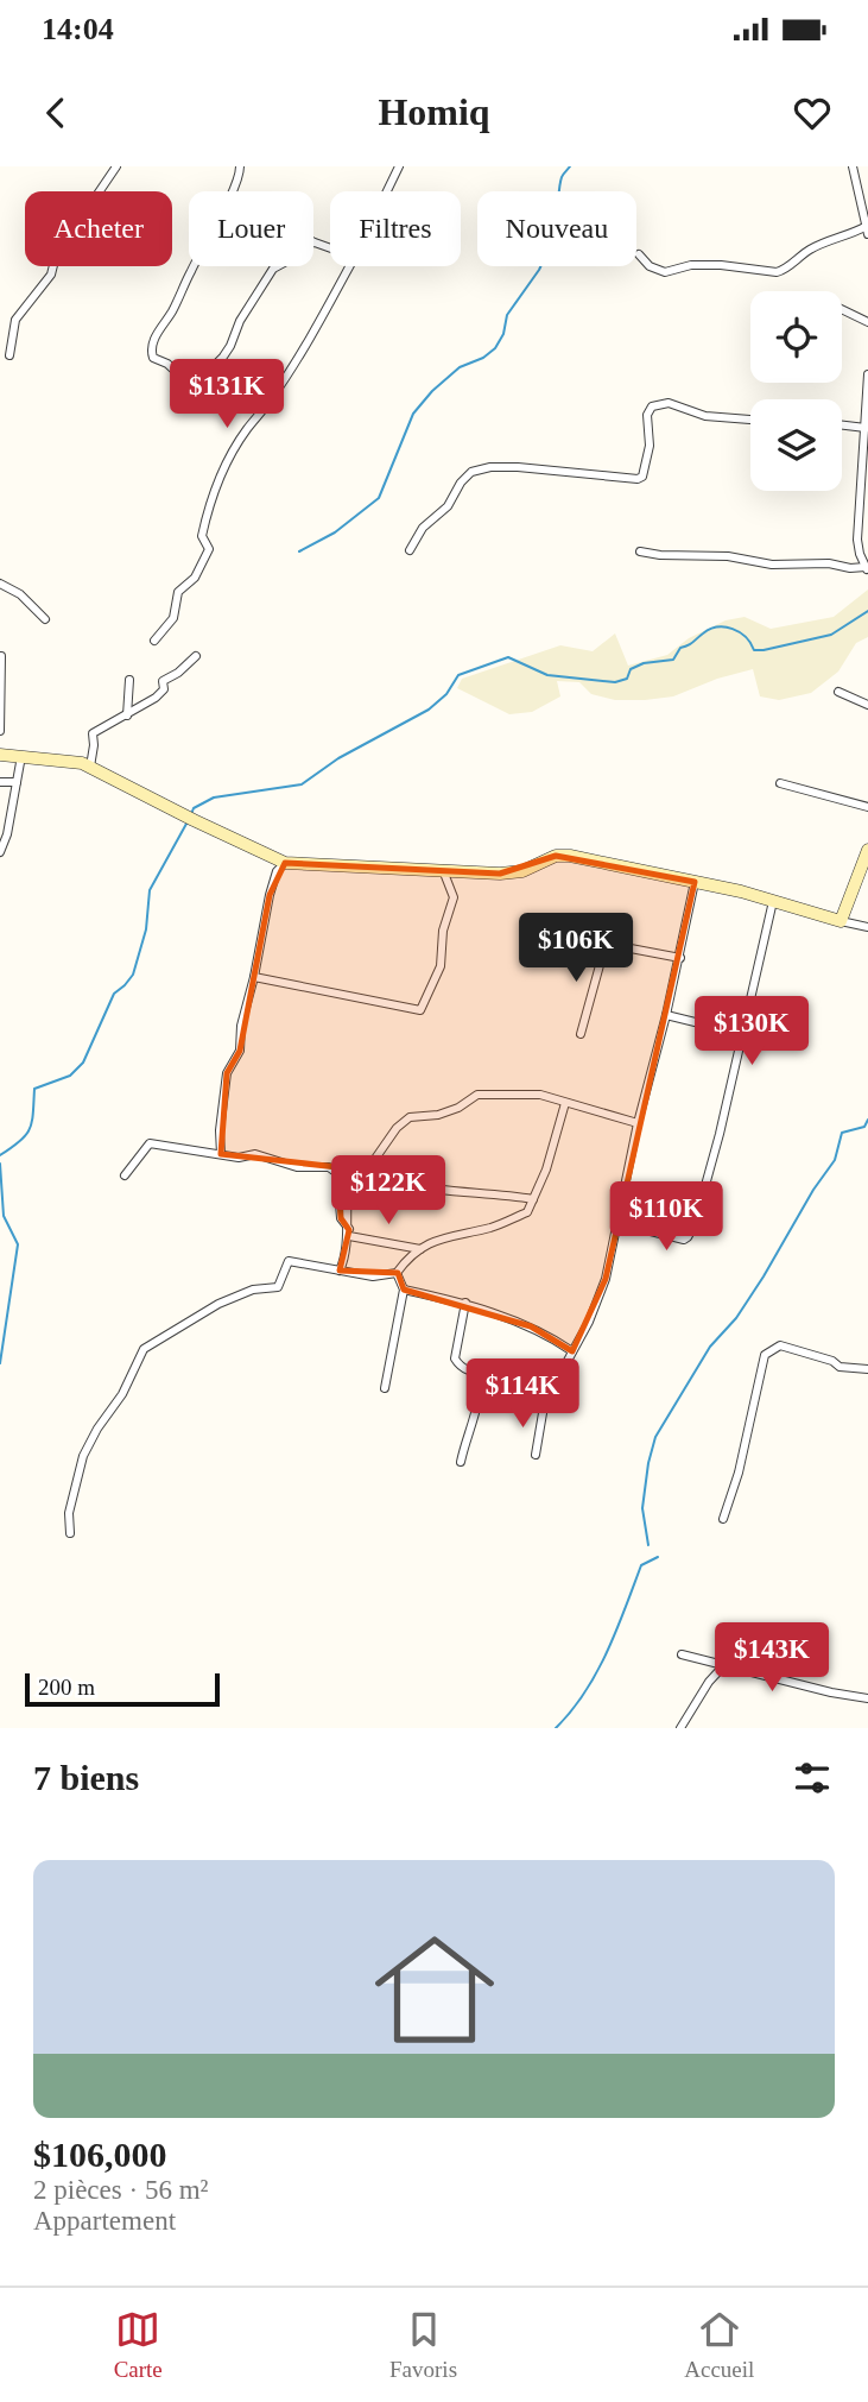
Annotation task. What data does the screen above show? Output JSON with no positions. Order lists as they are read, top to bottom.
{
  "scale_bar": "200 m",
  "page": {
    "status": "14:04",
    "header": "Homiq",
    "chip": [
      "Acheter",
      "Louer",
      "Filtres",
      "Nouveau"
    ],
    "price": [
      "$131K",
      "$106K",
      "$130K",
      "$122K",
      "$110K",
      "$114K",
      "$143K"
    ],
    "scale": "200 m",
    "heading": "7 biens",
    "list": [
      {
        "name": "$106,000",
        "note": "2 pièces · 56 m² · Appartement"
      }
    ],
    "tabs": ["Carte", "Favoris", "Accueil"]
  }
}
